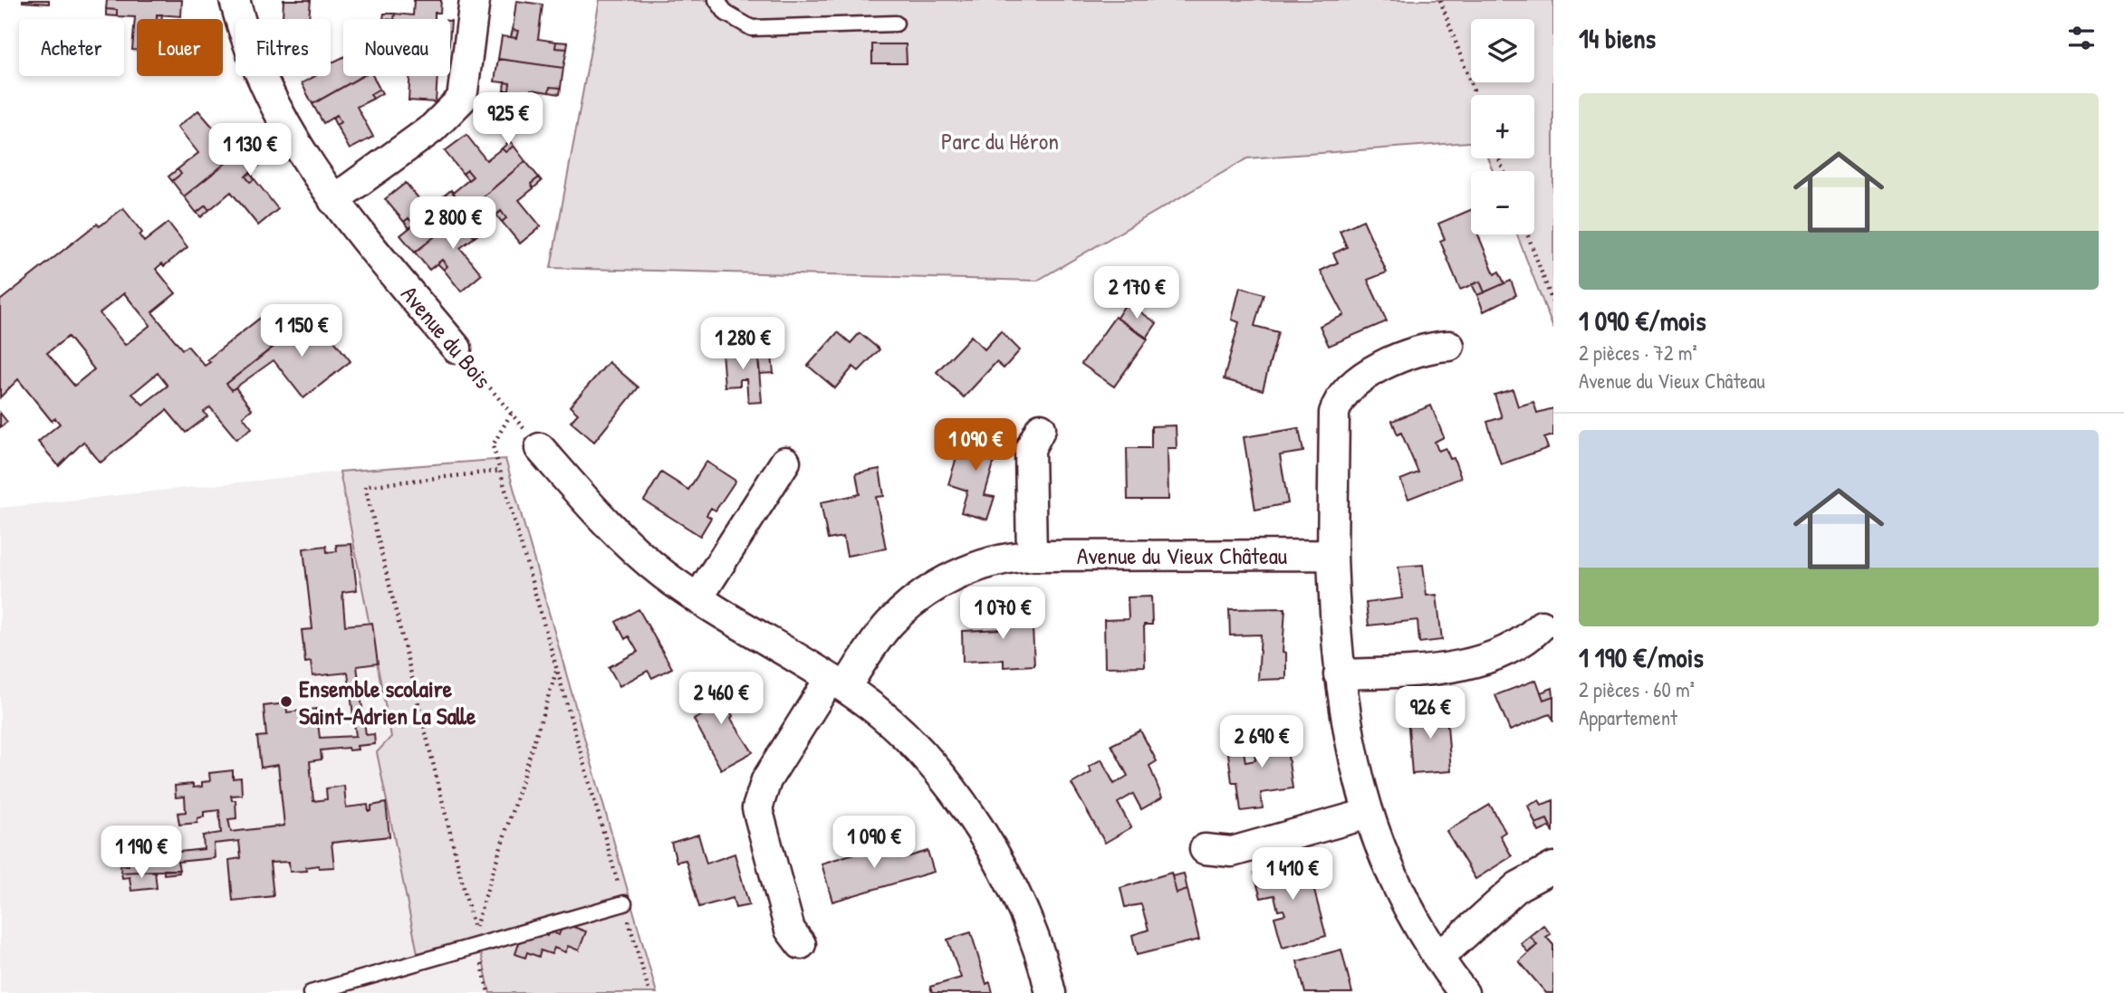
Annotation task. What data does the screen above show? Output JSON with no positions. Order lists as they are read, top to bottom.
{
  "streets": {
    "street": ["Avenue du Bois", "Avenue du Vieux Château"]
  },
  "parks": ["Parc du Héron"],
  "places": ["Ensemble scolaire Saint-Adrien La Salle"],
  "page": {
    "heading": "14 biens",
    "map_buttons": ["+", "−"],
    "chip": [
      "Acheter",
      "Louer",
      "Filtres",
      "Nouveau"
    ],
    "list": [
      {
        "name": "1 090 €/mois",
        "note": "2 pièces · 72 m² · Avenue du Vieux Château"
      },
      {
        "name": "1 190 €/mois",
        "note": "2 pièces · 60 m² · Appartement"
      }
    ],
    "price": [
      "925 €",
      "1 130 €",
      "2 800 €",
      "2 170 €",
      "1 150 €",
      "1 280 €",
      "1 090 €",
      "1 070 €",
      "2 460 €",
      "926 €",
      "2 690 €",
      "1 090 €",
      "1 190 €",
      "1 410 €"
    ]
  }
}
